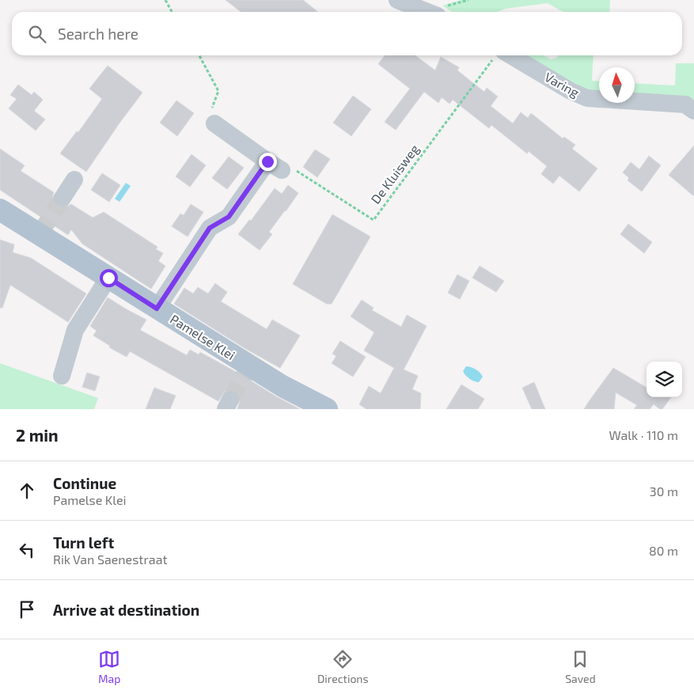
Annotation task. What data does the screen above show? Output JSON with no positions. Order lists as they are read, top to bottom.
{
  "streets": {
    "main road": ["Pamelse Klei"],
    "street": ["Varing"],
    "path": ["De Kluisweg"]
  },
  "north": "top",
  "page": {
    "search": "Search here",
    "heading": ["2 min", "Walk · 110 m"],
    "list": [
      ["Continue", "Pamelse Klei", "30 m"],
      ["Turn left", "Rik Van Saenestraat", "80 m"],
      "Arrive at destination"
    ],
    "nav": ["Map", "Directions", "Saved"]
  }
}
